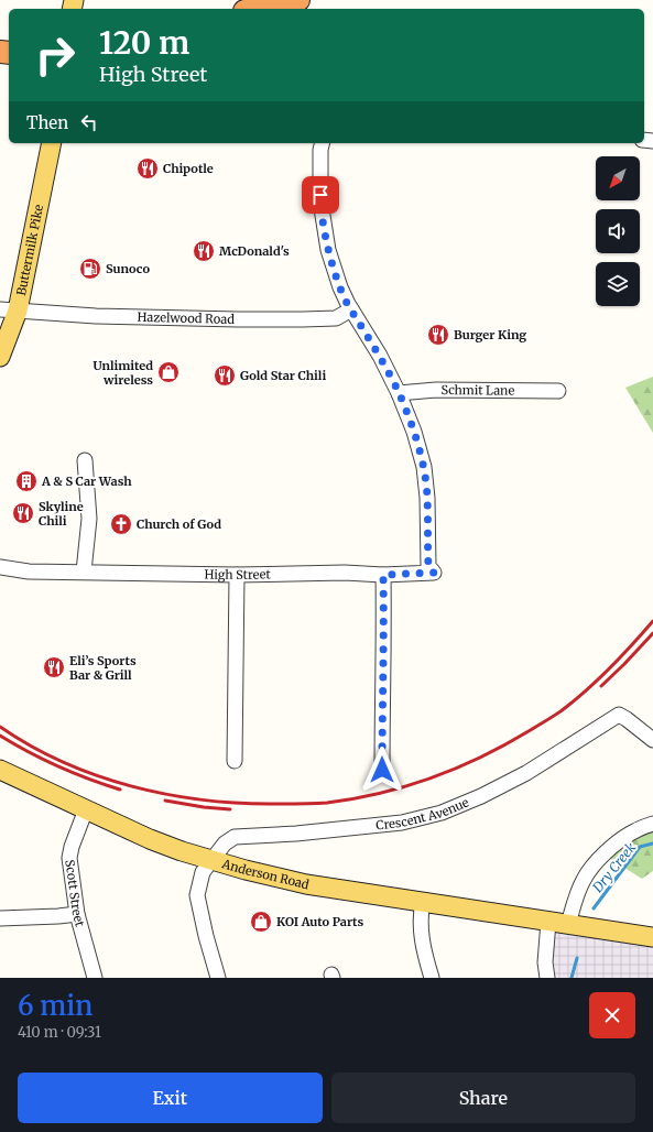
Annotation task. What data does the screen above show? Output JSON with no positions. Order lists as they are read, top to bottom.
{
  "streets": {
    "main road": ["Buttermilk Pike", "Anderson Road"],
    "street": [
      "Hazelwood Road",
      "Schmit Lane",
      "High Street",
      "Crescent Avenue",
      "Scott Street"
    ]
  },
  "crossings": [
    ["Buttermilk Pike", "Hazelwood Road"],
    ["Schmit Lane", "High Street"],
    ["Crescent Avenue", "Anderson Road"],
    ["Anderson Road", "Scott Street"]
  ],
  "water": ["Dry Creek"],
  "places": {
    "restaurant": [
      "Chipotle",
      "McDonald's",
      "Burger King",
      "Gold Star Chili",
      "Skyline Chili",
      "Eli’s Sports Bar & Grill"
    ],
    "fuel station": ["Sunoco"],
    "shop": ["Unlimited wireless", "KOI Auto Parts"],
    "building": ["A & S Car Wash"],
    "church": ["Church of God"]
  },
  "north": "bottom left",
  "page": {
    "turn": ["120 m", "High Street"],
    "then": "Then",
    "heading": ["6 min", "410 m · 09:31"],
    "buttons": ["Exit", "Share"]
  }
}
